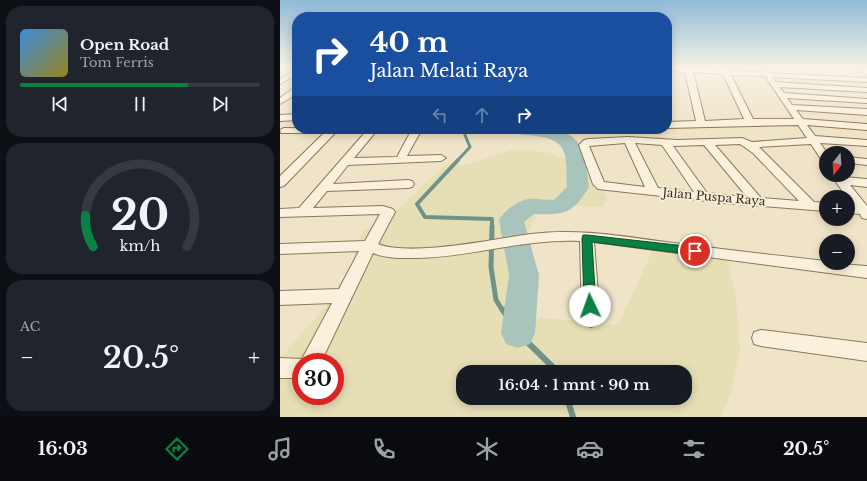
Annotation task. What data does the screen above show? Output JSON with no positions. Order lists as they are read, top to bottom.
{
  "streets": {
    "street": ["Jalan Puspa Raya"]
  },
  "north": "bottom",
  "page": {
    "turn": ["40 m", "Jalan Melati Raya"],
    "song": ["Open Road", "Tom Ferris"],
    "map_buttons": ["+", "−"],
    "tile": "AC",
    "heat": ["−", "20.5°", "+"],
    "limit": "30",
    "trip": "16:04 · 1 mnt · 90 m",
    "tabs": ["16:03", "20.5°"],
    "gauge": ["20", "km/h"]
  }
}
